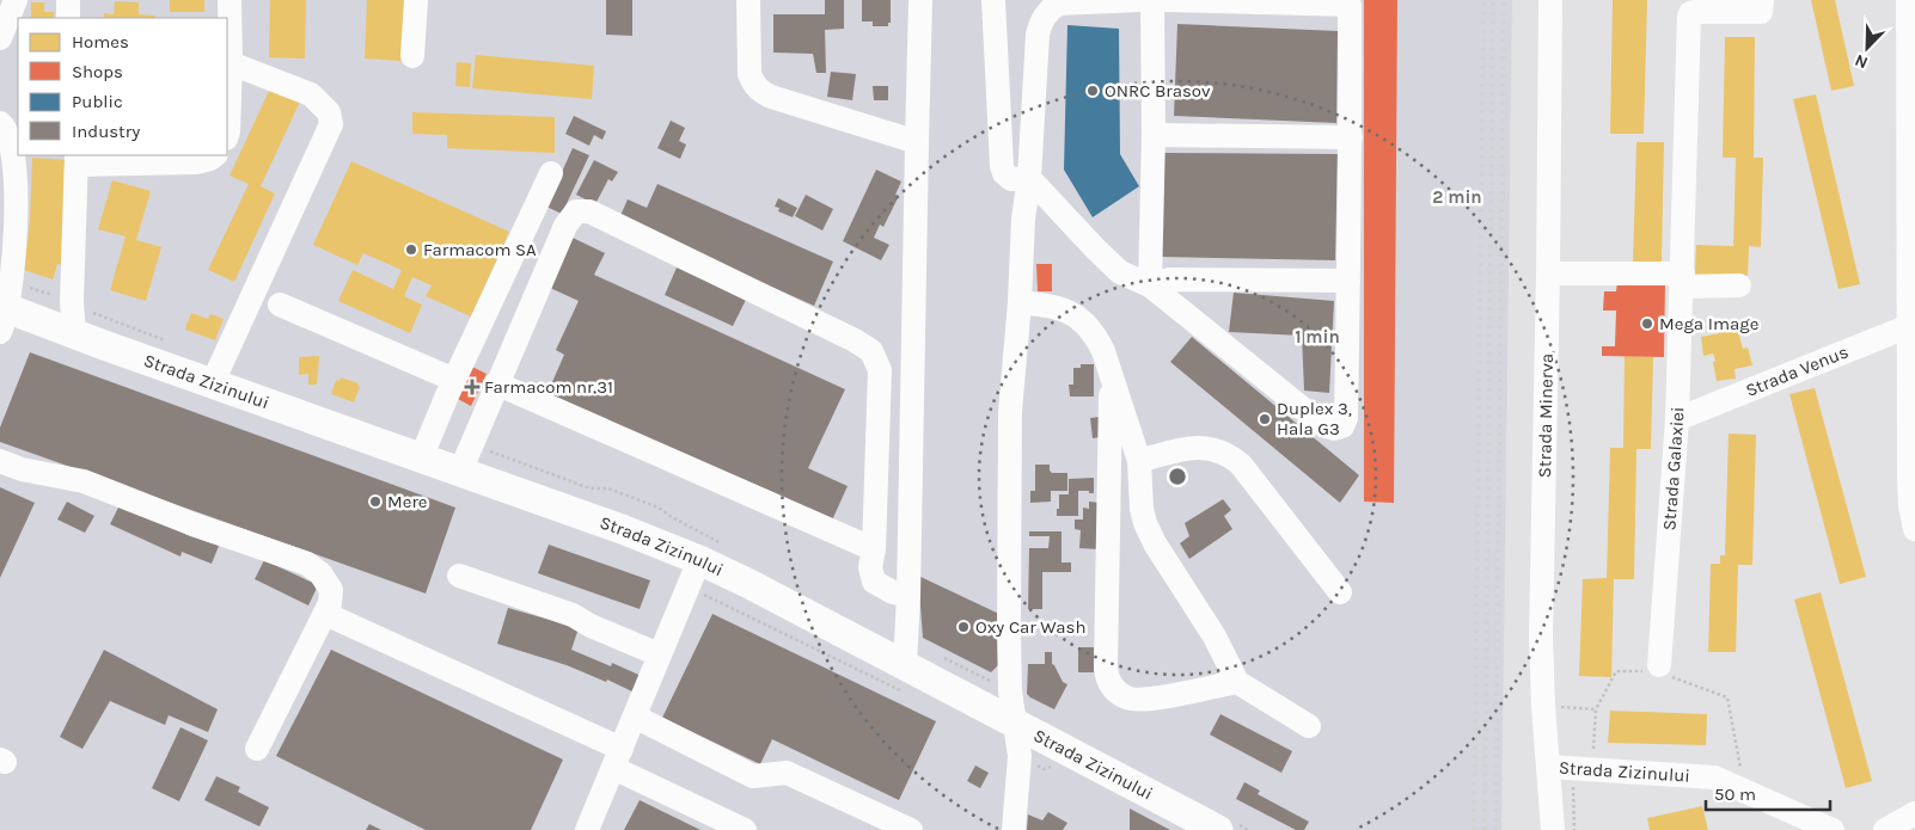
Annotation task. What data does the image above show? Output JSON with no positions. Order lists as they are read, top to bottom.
{
  "streets": {
    "main road": ["Strada Zizinului"],
    "street": ["Strada Venus", "Strada Minerva", "Strada Galaxiei"]
  },
  "crossings": [
    ["Strada Venus", "Strada Galaxiei"],
    ["Strada Zizinului", "Strada Minerva"]
  ],
  "places": {
    "other": [
      "ONRC Brasov",
      "Farmacom SA",
      "Mega Image",
      "Duplex 3, Hala G3",
      "Mere",
      "Oxy Car Wash"
    ],
    "health": ["Farmacom nr.31"]
  },
  "legend": [
    "Homes",
    "Shops",
    "Public",
    "Industry"
  ],
  "scale_bar": "50 m",
  "north": "bottom left",
  "rings": ["2 min", "1 min"]
}
